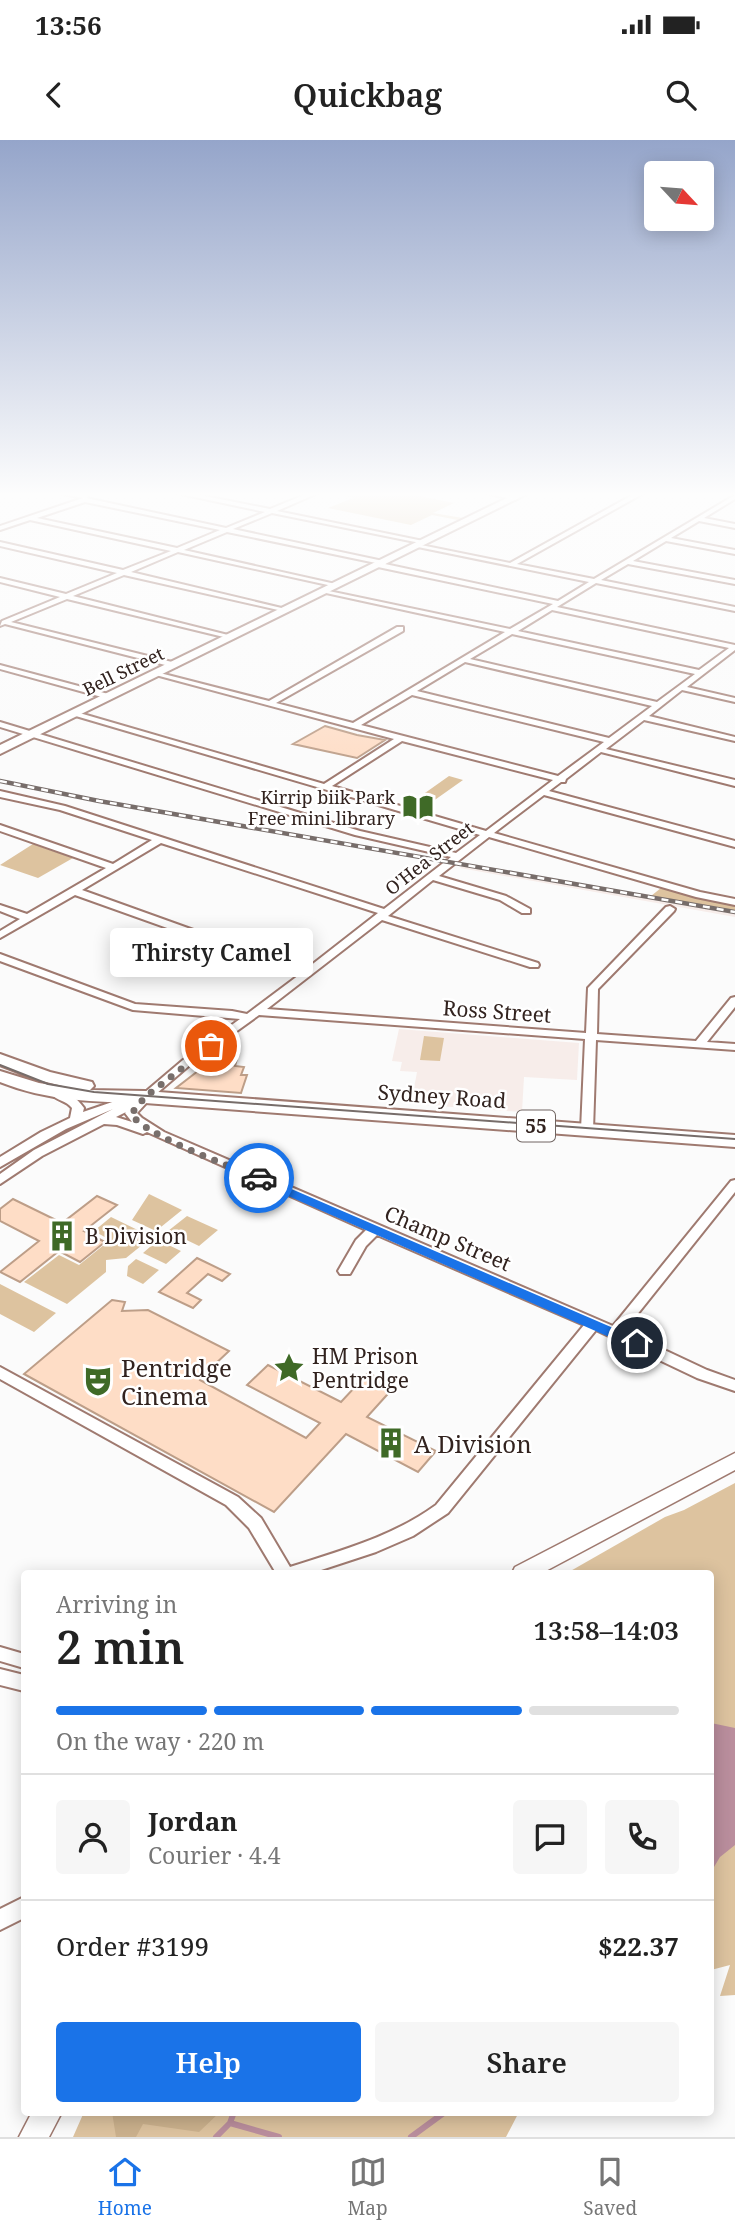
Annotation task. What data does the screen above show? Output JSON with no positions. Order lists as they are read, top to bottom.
{
  "streets": {
    "highway": ["Bell Street", "Sydney Road", "55"],
    "street": ["O'Hea Street", "Ross Street", "Champ Street"]
  },
  "crossings": [
    ["O'Hea Street", "Ross Street"],
    ["O'Hea Street", "Sydney Road"],
    ["O'Hea Street", "Champ Street"],
    ["Sydney Road", "Champ Street"]
  ],
  "places": {
    "library": ["Kirrip biik Park Free mini library"],
    "other": ["Thirsty Camel"],
    "building": ["B Division", "A Division"],
    "place": ["HM Prison Pentridge"],
    "theatre": ["Pentridge Cinema"]
  },
  "north": "bottom right",
  "page": {
    "status": "13:56",
    "header": "Quickbag",
    "bubble": "Thirsty Camel",
    "heading": ["2 min", "Arriving in", "13:58–14:03"],
    "panel": [
      "Jordan",
      "Courier · 4.4",
      "Order #3199",
      "$22.37"
    ],
    "bar": "On the way · 220 m",
    "buttons": ["Help", "Share"],
    "tabs": ["Home", "Map", "Saved"]
  }
}
